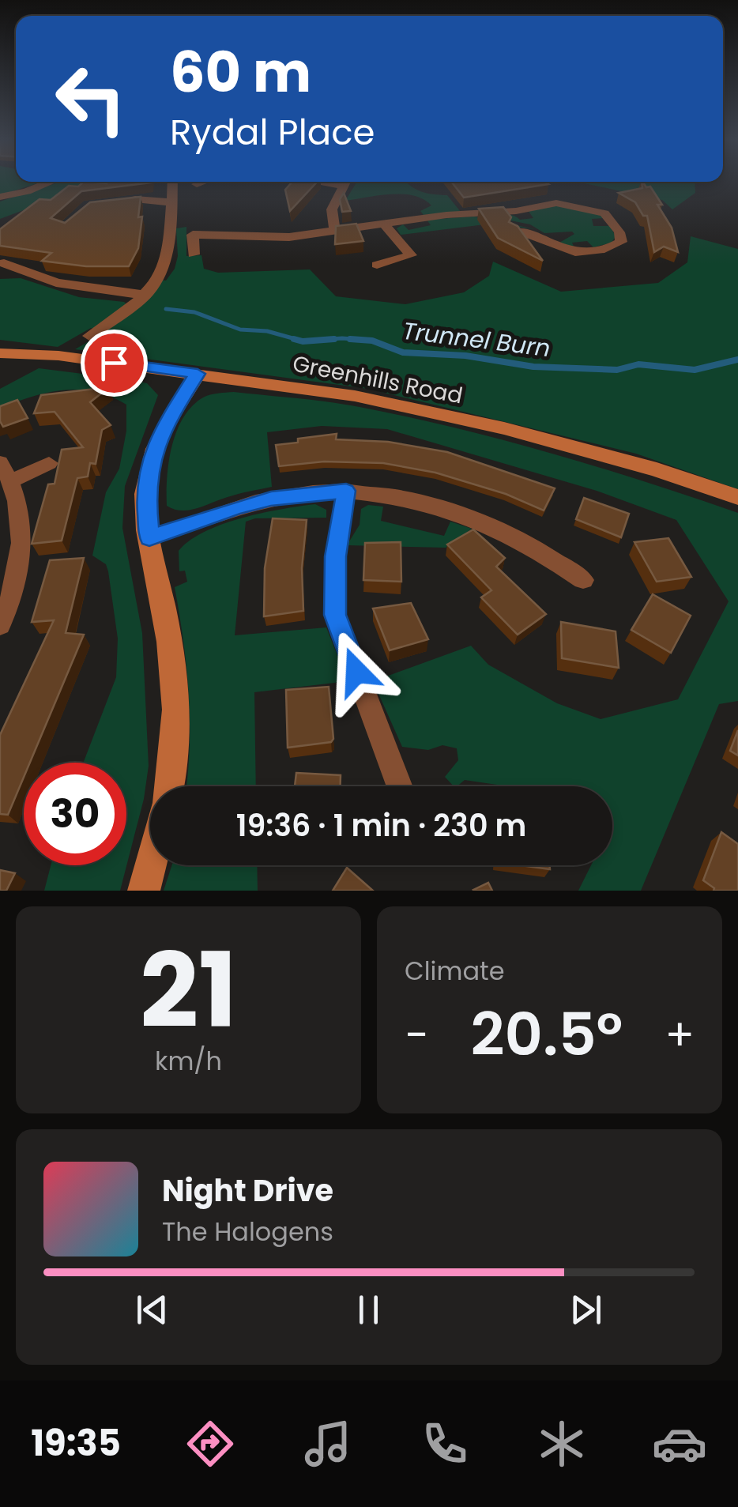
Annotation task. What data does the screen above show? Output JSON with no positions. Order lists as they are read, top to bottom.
{
  "streets": {
    "street": ["Greenhills Road"]
  },
  "water": ["Trunnel Burn"],
  "page": {
    "turn": ["60 m", "Rydal Place"],
    "limit": "30",
    "trip": "19:36 · 1 min · 230 m",
    "tile": [
      ["21", "km/h"],
      "Climate"
    ],
    "heat": ["−", "20.5°", "+"],
    "song": ["Night Drive", "The Halogens"],
    "tabs": "19:35"
  }
}
